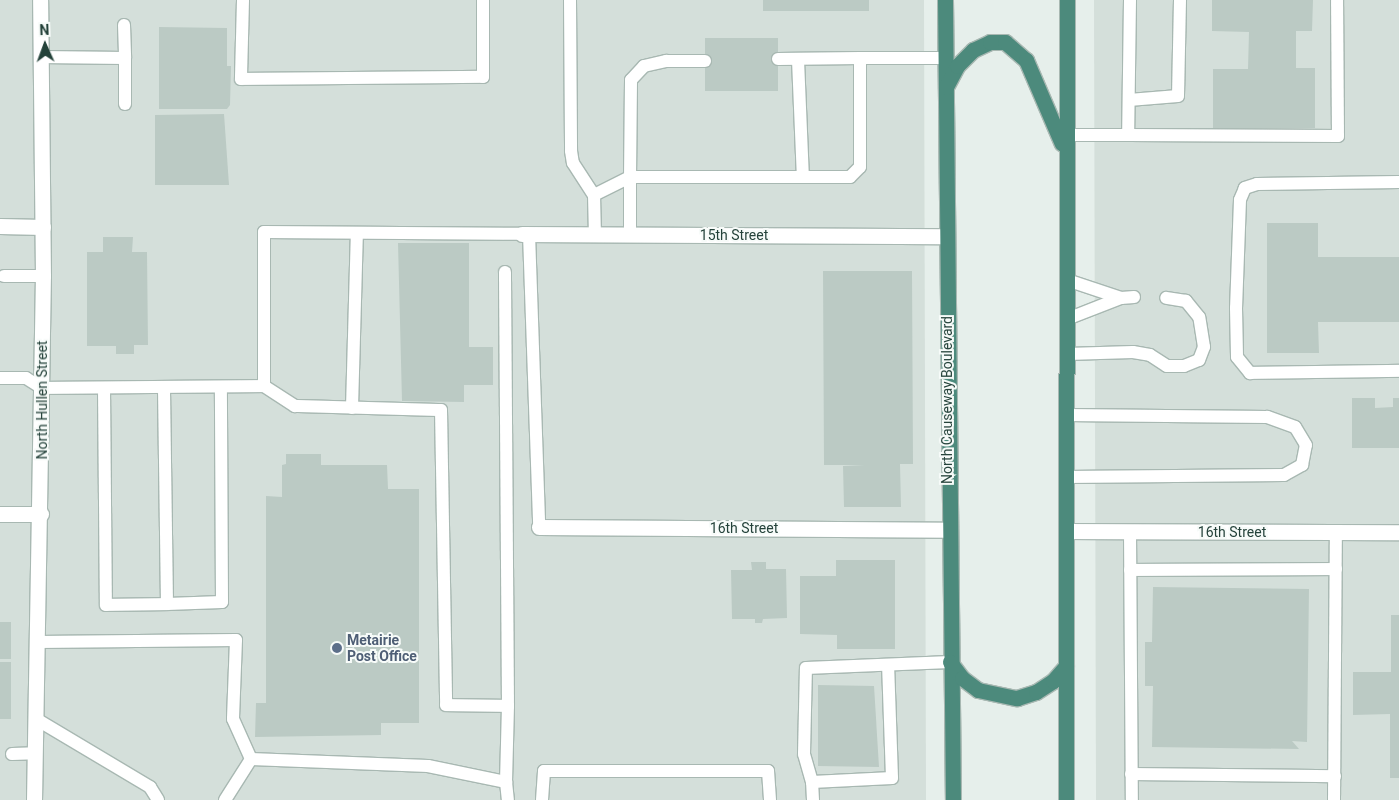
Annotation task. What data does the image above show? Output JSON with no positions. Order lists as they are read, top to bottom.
{
  "streets": {
    "highway": ["North Causeway Boulevard"],
    "street": ["15th Street", "North Hullen Street", "16th Street"]
  },
  "crossings": [
    ["15th Street", "North Causeway Boulevard"],
    ["North Causeway Boulevard", "16th Street"]
  ],
  "places": ["Metairie Post Office"],
  "north": "top"
}
